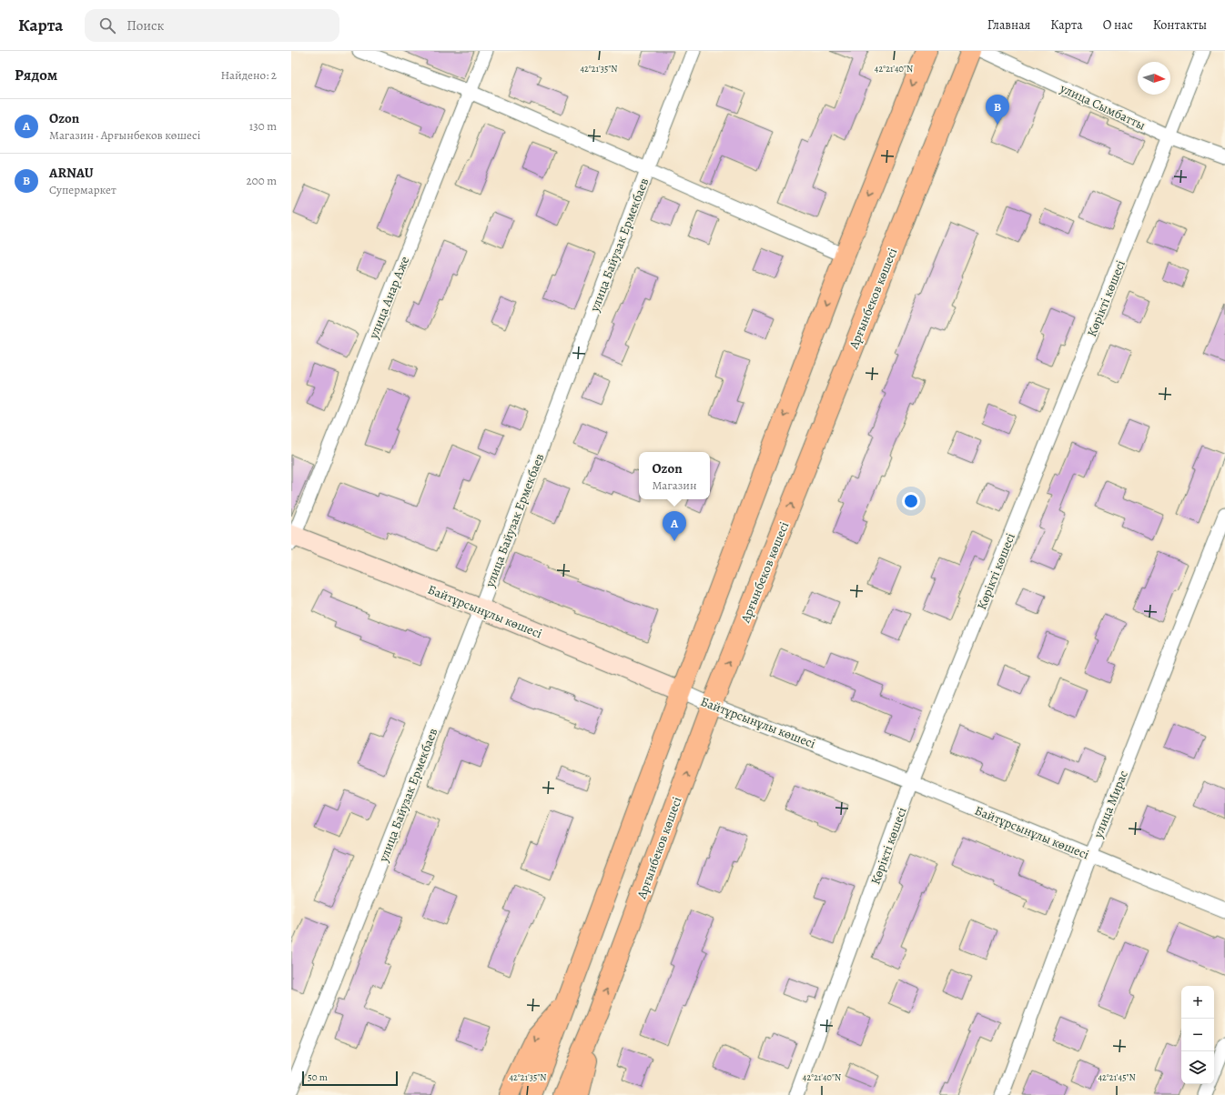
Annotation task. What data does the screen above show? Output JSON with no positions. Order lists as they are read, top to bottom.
{
  "streets": {
    "main road": ["Арғынбеков көшесі", "Байтұрсынұлы көшесі"],
    "street": [
      "улица Сымбатты",
      "улица Байузак Ермекбаев",
      "улица Анар Аже",
      "Көрікті көшесі",
      "улица Мирас"
    ]
  },
  "crossings": [
    ["улица Сымбатты", "Көрікті көшесі"],
    ["улица Байузак Ермекбаев", "Байтұрсынұлы көшесі"],
    ["улица Анар Аже", "Байтұрсынұлы көшесі"],
    ["Арғынбеков көшесі", "Байтұрсынұлы көшесі"],
    ["Көрікті көшесі", "Байтұрсынұлы көшесі"],
    ["Байтұрсынұлы көшесі", "улица Мирас"]
  ],
  "scale_bar": "50 m",
  "north": "right",
  "page": {
    "header": "Карта",
    "search": "Поиск",
    "nav": [
      "Главная",
      "Карта",
      "О нас",
      "Контакты"
    ],
    "heading": ["Рядом", "Найдено: 2"],
    "pins": ["B", "A"],
    "list": [
      {
        "mark": "A",
        "name": "Ozon",
        "note": "Магазин · Арғынбеков көшесі",
        "value": "130 m"
      },
      {
        "mark": "B",
        "name": "ARNAU",
        "note": "Супермаркет",
        "value": "200 m"
      }
    ],
    "popup": ["Ozon", "Магазин"],
    "map_buttons": ["+", "−"],
    "scale": "50 m"
  },
  "coordinates": ["42°21'35\"N", "42°21'40\"N", "42°21'45\"N"]
}
